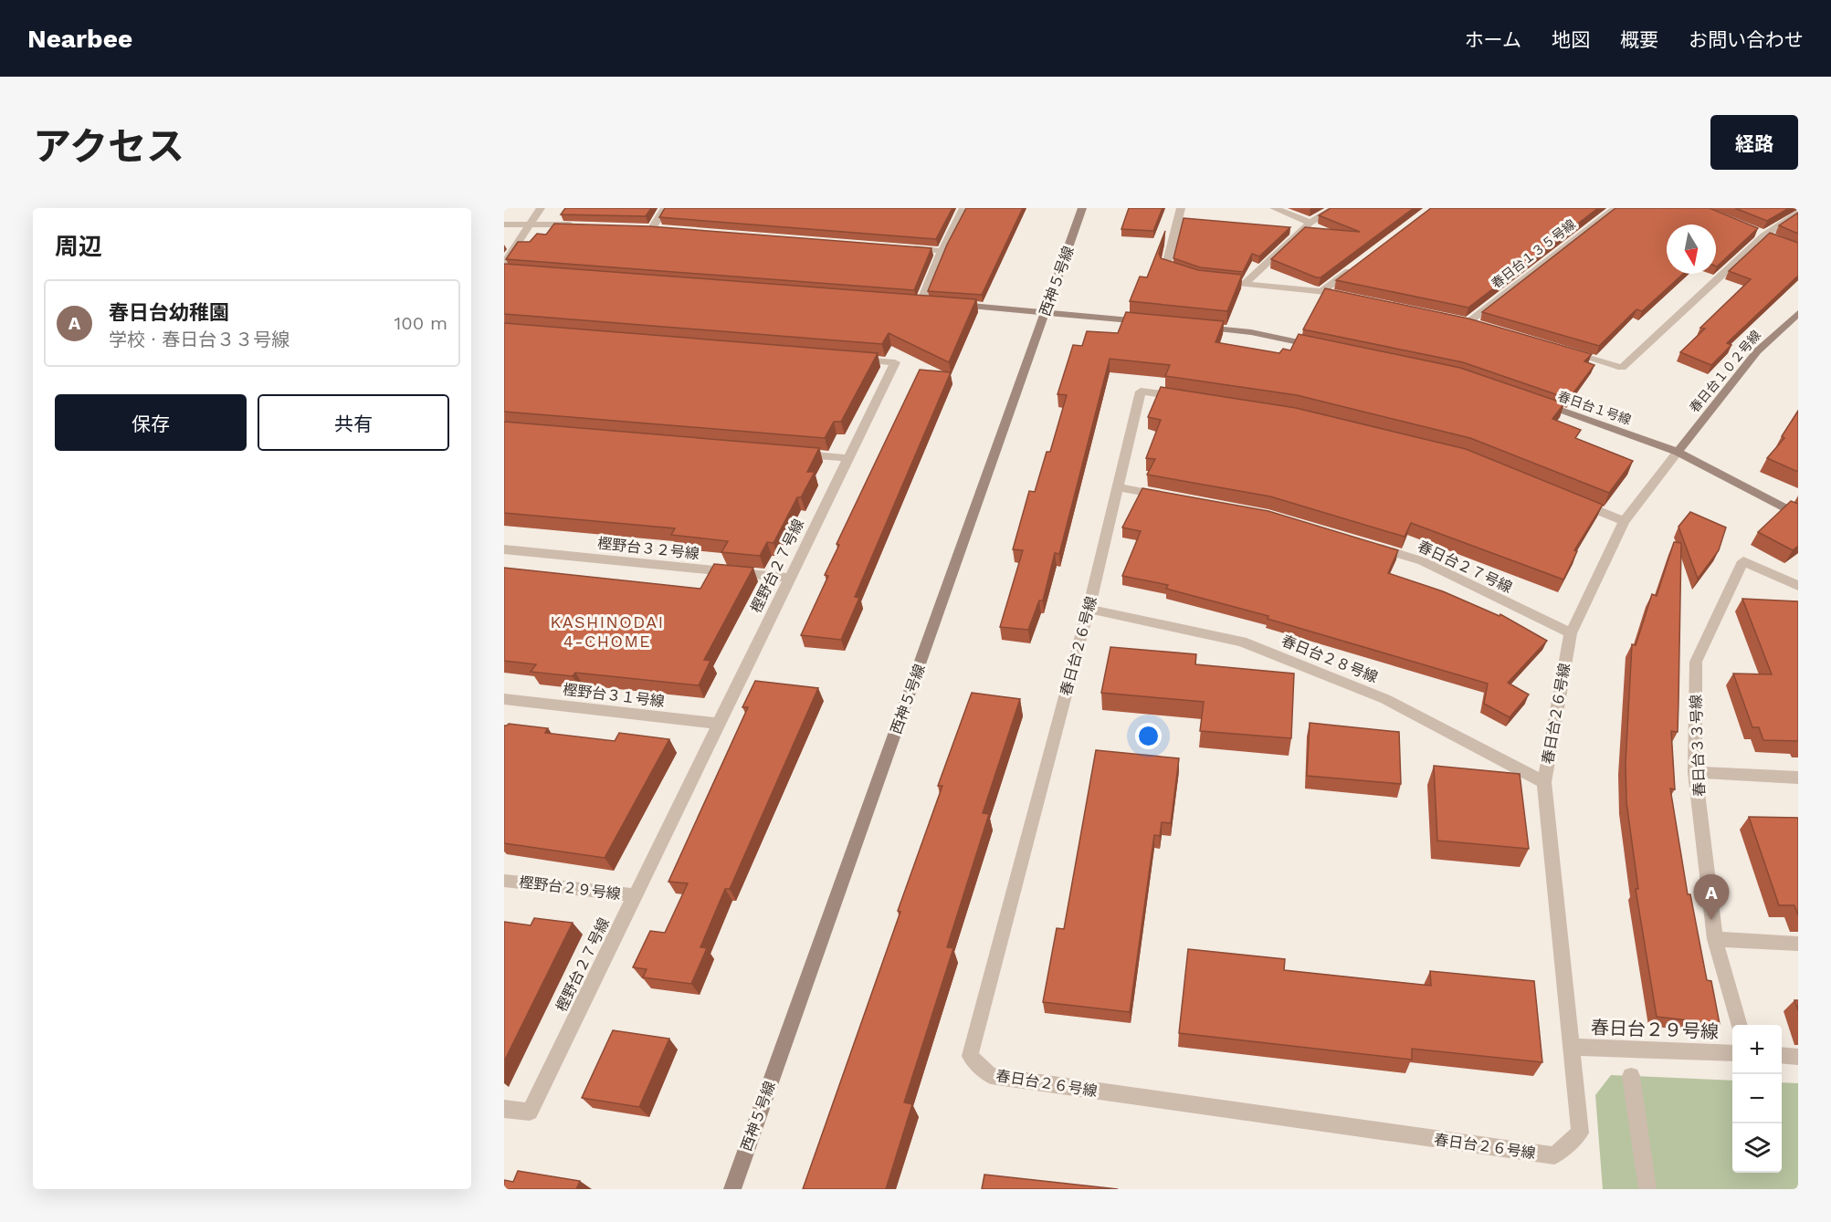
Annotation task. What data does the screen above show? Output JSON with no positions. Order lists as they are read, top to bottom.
{
  "streets": {
    "street": [
      "春日台１３５号線",
      "西神５号線",
      "春日台１０２号線",
      "春日台１号線",
      "樫野台３２号線",
      "樫野台２７号線",
      "春日台２７号線",
      "春日台２６号線",
      "春日台２８号線",
      "樫野台３１号線",
      "春日台３３号線",
      "樫野台２９号線",
      "春日台２９号線"
    ]
  },
  "crossings": [
    ["春日台１０２号線", "春日台１号線"],
    ["春日台１０２号線", "春日台２６号線"],
    ["春日台１号線", "春日台２６号線"],
    ["樫野台３２号線", "樫野台２７号線"],
    ["樫野台２７号線", "樫野台３１号線"],
    ["樫野台２７号線", "樫野台２９号線"],
    ["春日台２７号線", "春日台２６号線"],
    ["春日台２６号線", "春日台２８号線"],
    ["春日台２６号線", "春日台２９号線"]
  ],
  "districts": ["KASHINODAI 4-CHOME"],
  "north": "bottom",
  "page": {
    "header": "Nearbee",
    "nav": [
      "ホーム",
      "地図",
      "概要",
      "お問い合わせ"
    ],
    "title": "アクセス",
    "buttons": [
      "経路",
      ["保存", "共有"]
    ],
    "heading": "周辺",
    "list": [
      {
        "mark": "A",
        "name": "春日台幼稚園",
        "note": "学校 · 春日台３３号線",
        "value": "100 m"
      }
    ],
    "pins": "A",
    "map_buttons": ["+", "−"]
  }
}
